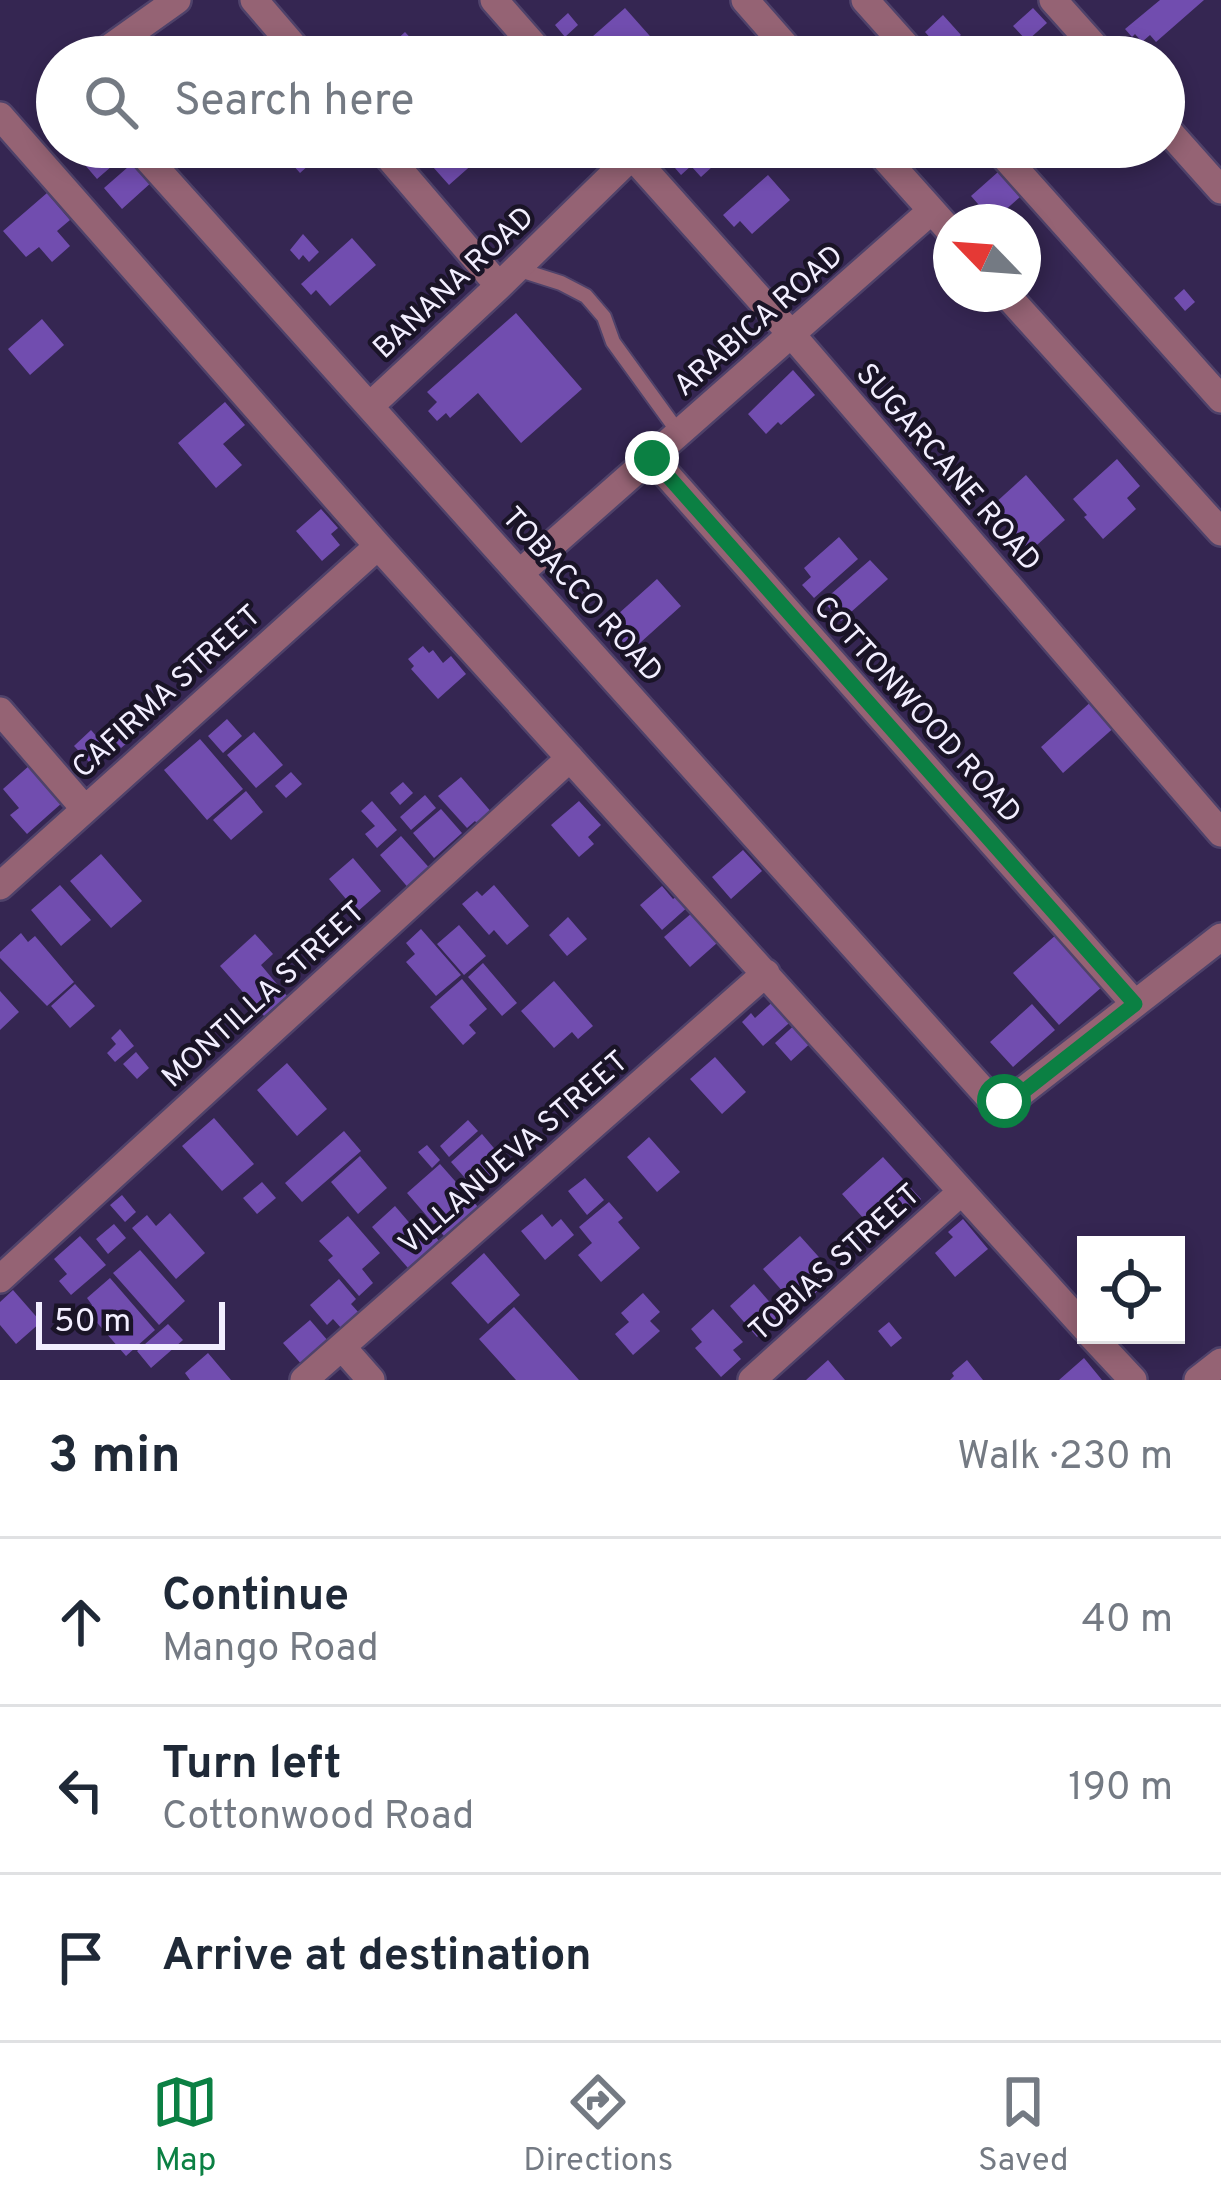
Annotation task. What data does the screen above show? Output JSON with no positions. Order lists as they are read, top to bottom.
{
  "streets": {
    "street": [
      "BANANA ROAD",
      "ARABICA ROAD",
      "SUGARCANE ROAD",
      "TOBACCO ROAD",
      "CAFIRMA STREET",
      "COTTONWOOD ROAD",
      "MONTILLA STREET",
      "VILLANUEVA STREET",
      "TOBIAS STREET"
    ]
  },
  "crossings": [
    ["BANANA ROAD", "TOBACCO ROAD"],
    ["ARABICA ROAD", "SUGARCANE ROAD"],
    ["ARABICA ROAD", "TOBACCO ROAD"],
    ["ARABICA ROAD", "COTTONWOOD ROAD"],
    ["TOBACCO ROAD", "COTTONWOOD ROAD"]
  ],
  "scale_bar": "50 m",
  "north": "top left",
  "page": {
    "search": "Search here",
    "scale": "50 m",
    "heading": ["3 min", "Walk · 230 m"],
    "list": [
      ["Continue", "Mango Road", "40 m"],
      ["Turn left", "Cottonwood Road", "190 m"],
      "Arrive at destination"
    ],
    "nav": ["Map", "Directions", "Saved"]
  }
}
